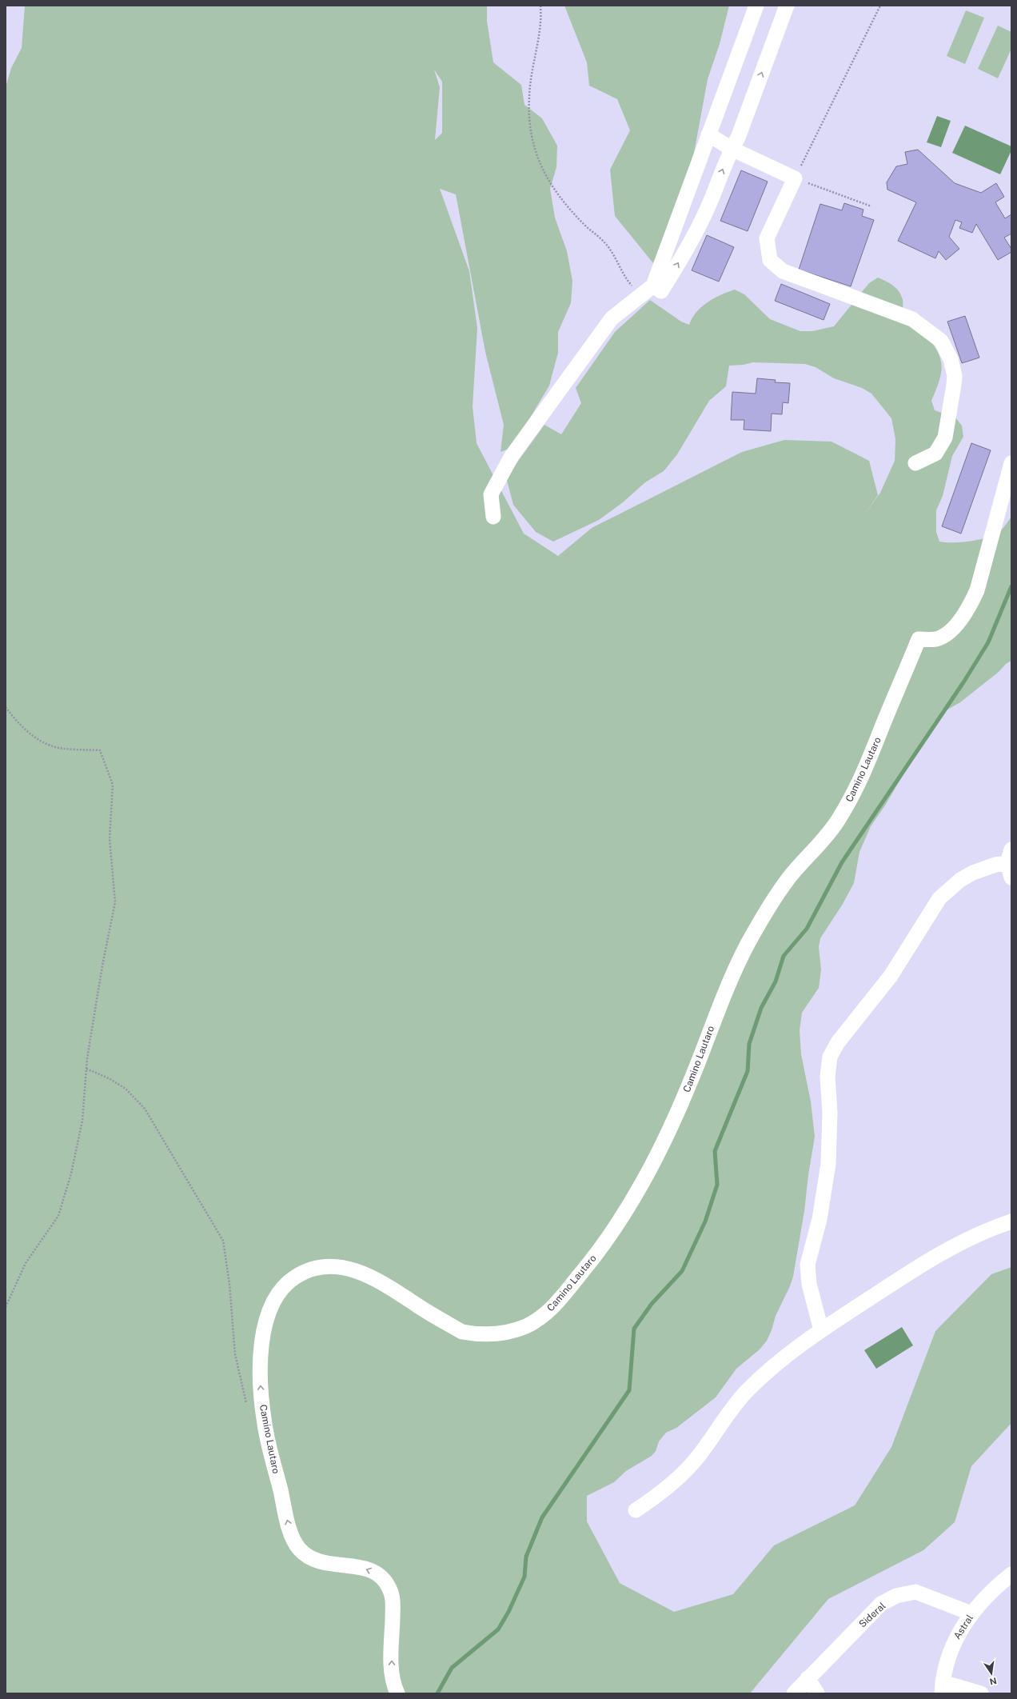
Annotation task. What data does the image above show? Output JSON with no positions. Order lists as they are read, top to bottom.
{
  "streets": {
    "street": ["Camino Lautaro", "Sideral", "Astral"]
  },
  "crossings": [
    ["Sideral", "Astral"]
  ],
  "north": "bottom"
}
